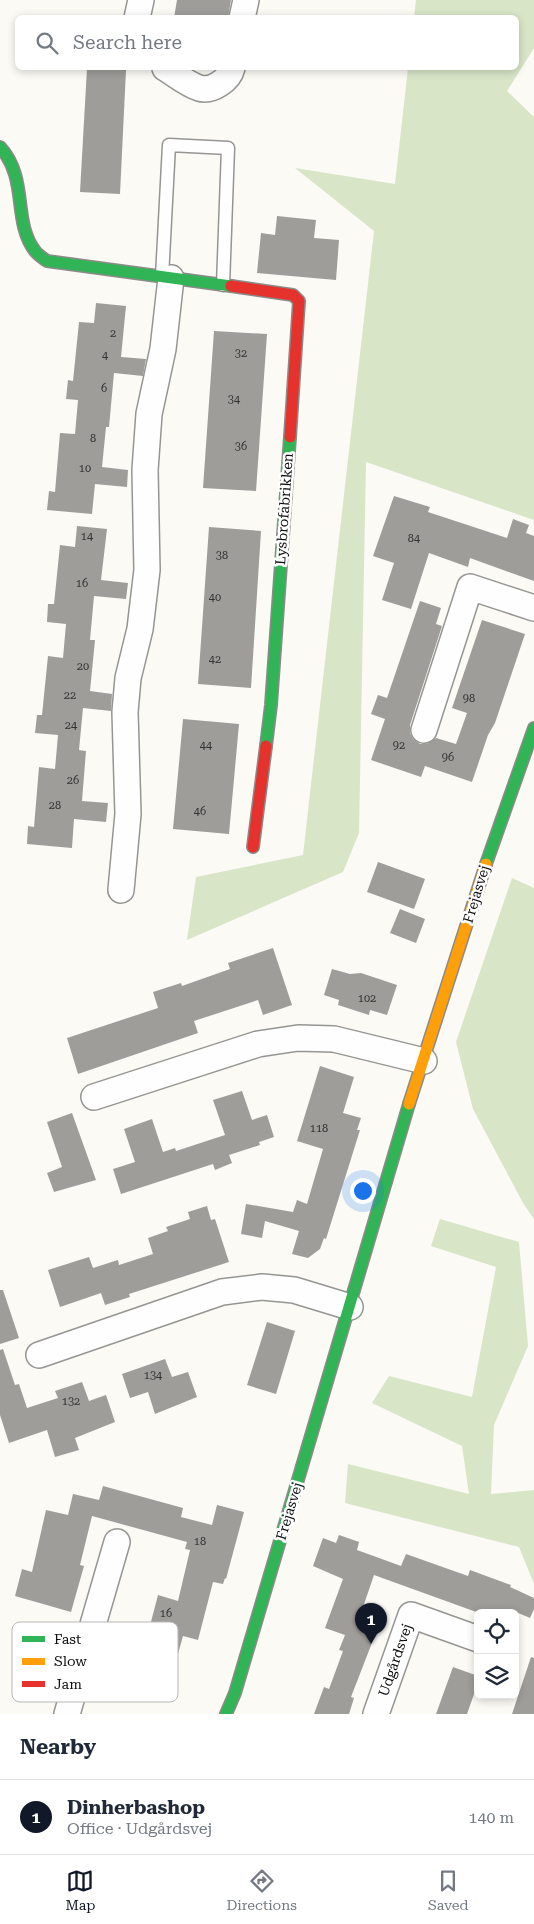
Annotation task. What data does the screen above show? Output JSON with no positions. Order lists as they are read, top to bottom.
{
  "streets": {
    "street": ["Lysbrofabrikken", "Frejasvej", "Udgårdsvej"]
  },
  "house_numbers": [
    "2",
    "32",
    "4",
    "6",
    "34",
    "8",
    "36",
    "10",
    "14",
    "84",
    "38",
    "16",
    "40",
    "42",
    "20",
    "22",
    "98",
    "24",
    "44",
    "92",
    "96",
    "26",
    "28",
    "46",
    "102",
    "118",
    "134",
    "132",
    "18",
    "16"
  ],
  "legend": ["Fast", "Slow", "Jam"],
  "page": {
    "search": "Search here",
    "pins": "1",
    "heading": "Nearby",
    "list": [
      {
        "mark": "1",
        "name": "Dinherbashop",
        "note": "Office · Udgårdsvej",
        "value": "140 m"
      }
    ],
    "nav": ["Map", "Directions", "Saved"]
  }
}
